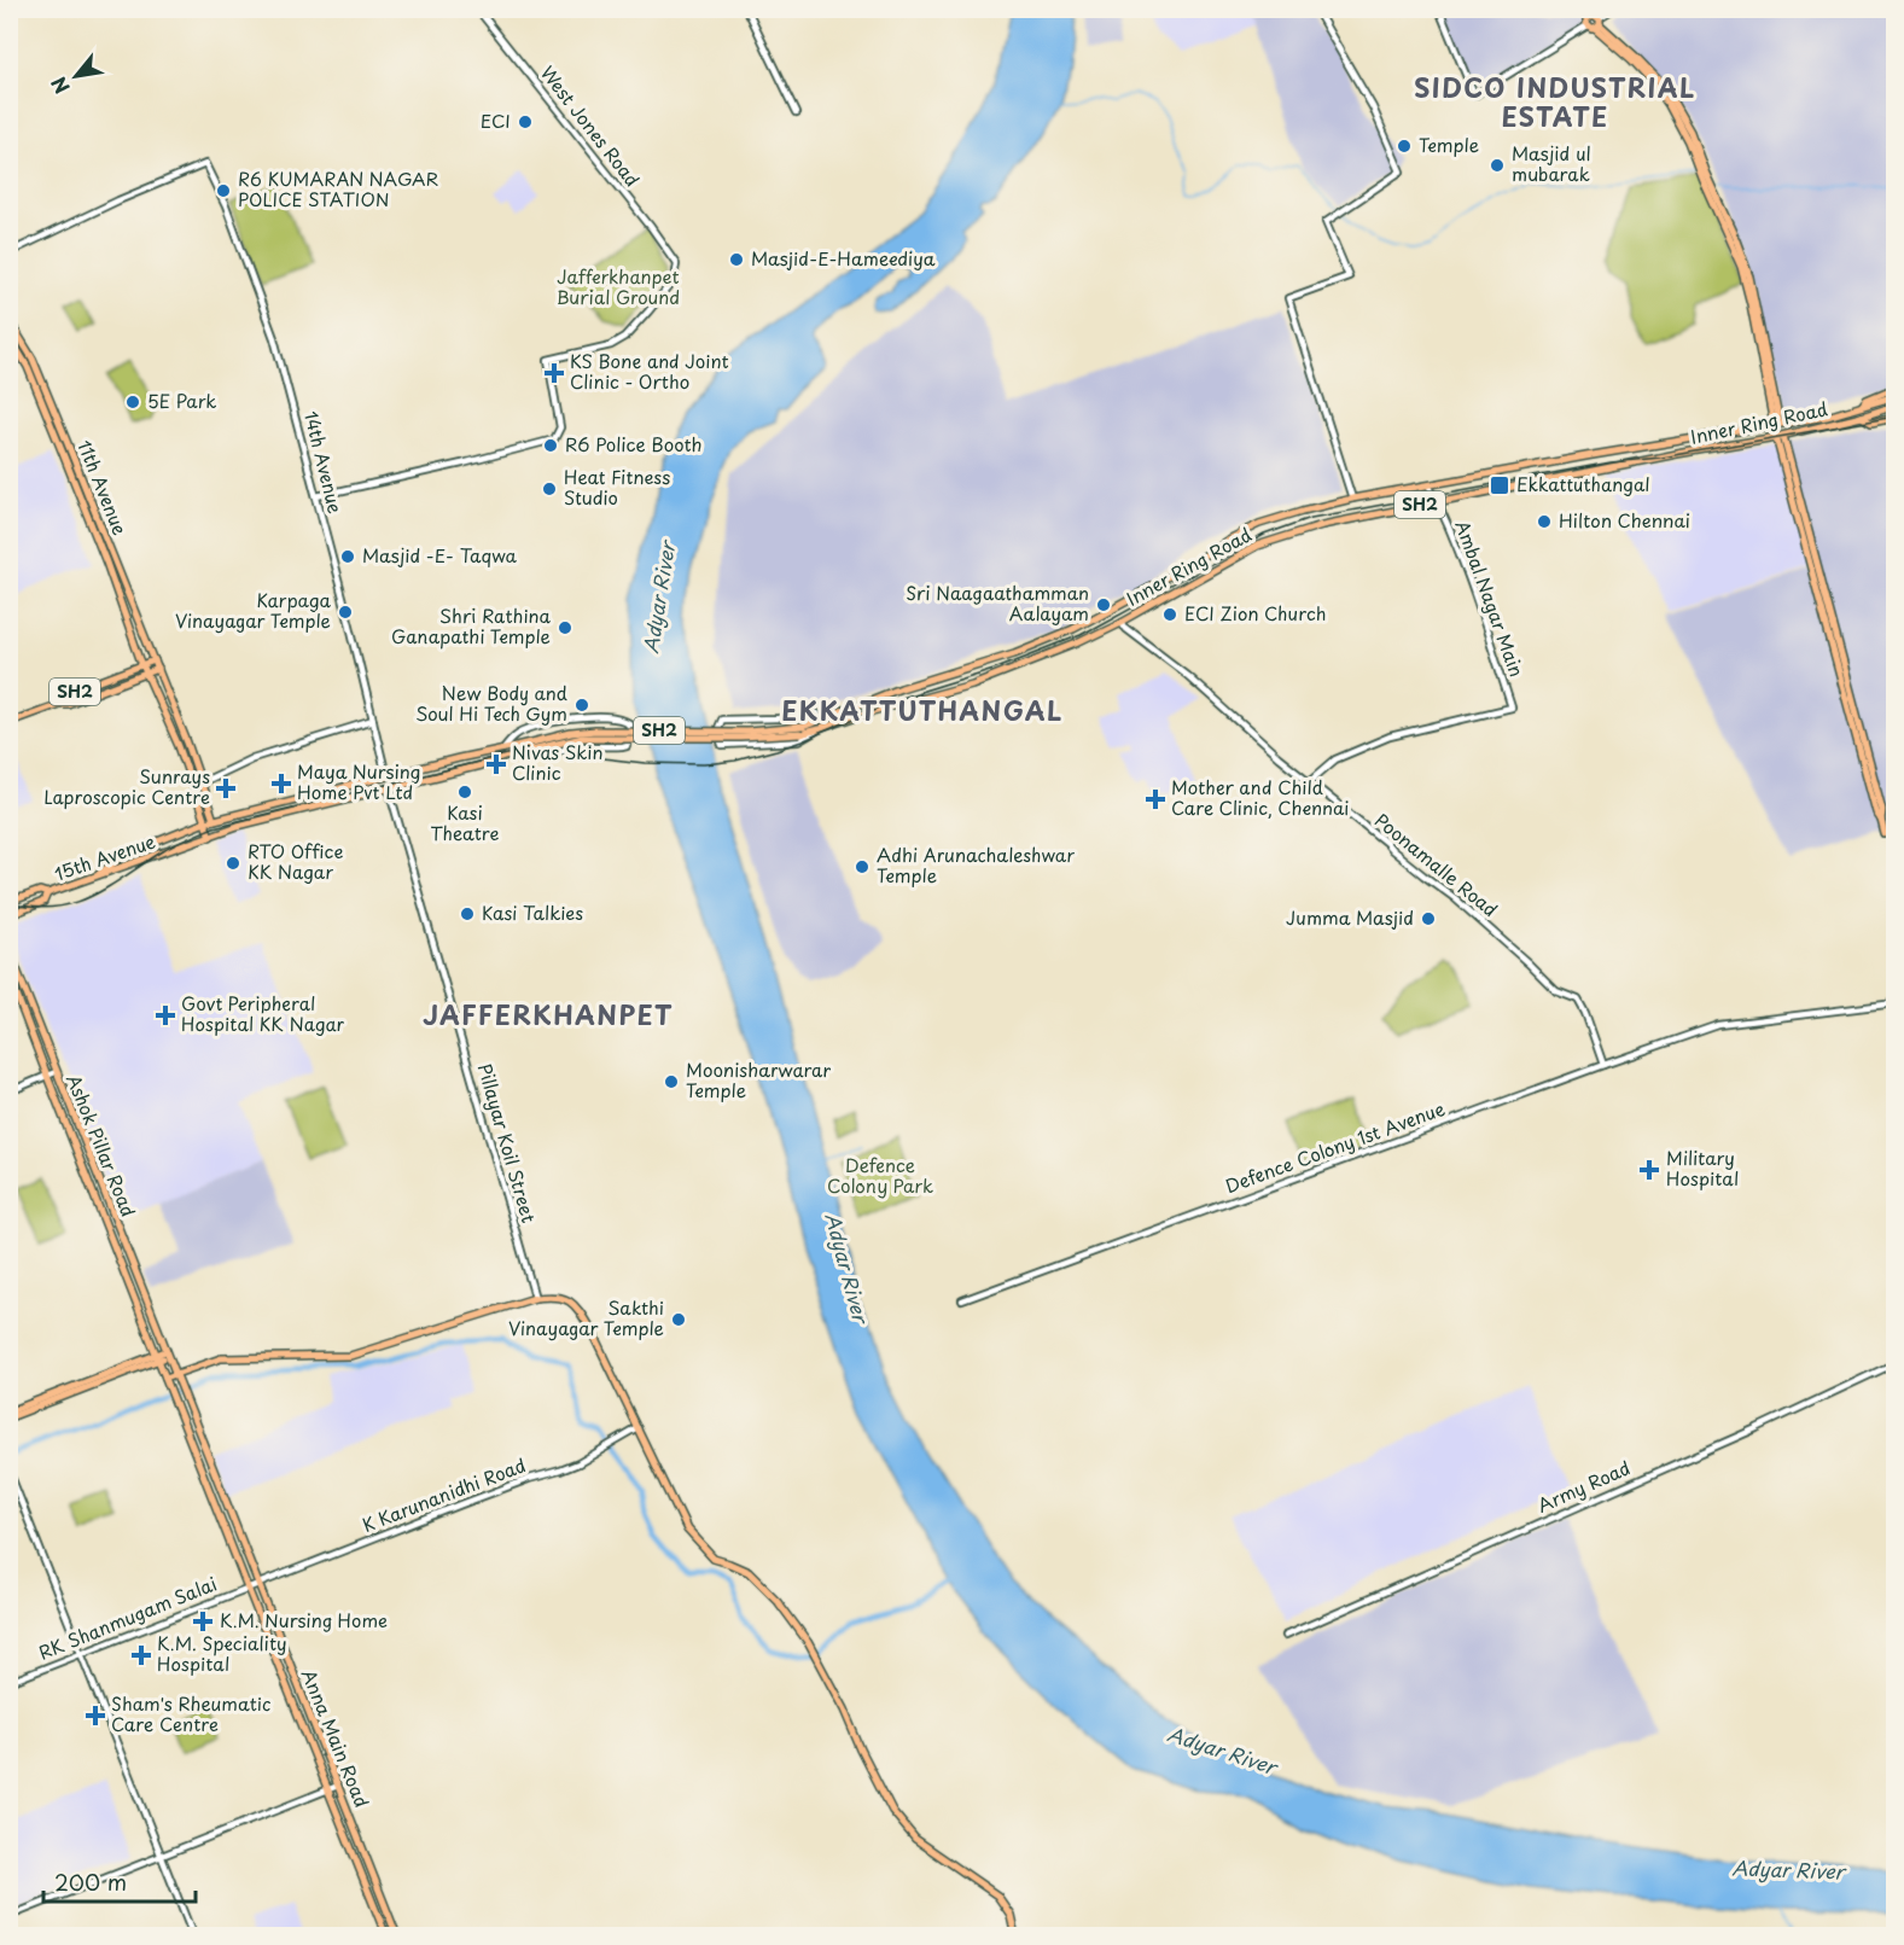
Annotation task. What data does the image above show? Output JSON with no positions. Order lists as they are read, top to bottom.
{
  "streets": {
    "main road": [
      "Inner Ring Road",
      "11th Avenue",
      "SH2",
      "15th Avenue",
      "Ashok Pillar Road",
      "Anna Main Road"
    ],
    "street": [
      "West Jones Road",
      "14th Avenue",
      "Ambal Nagar Main",
      "Poonamalle Road",
      "Pillayar Koil Street",
      "Defence Colony 1st Avenue",
      "Army Road",
      "K Karunanidhi Road",
      "RK Shanmugam Salai"
    ]
  },
  "crossings": [
    ["West Jones Road", "14th Avenue"],
    ["Inner Ring Road", "SH2"],
    ["Inner Ring Road", "Ambal Nagar Main"],
    ["Inner Ring Road", "Poonamalle Road"],
    ["14th Avenue", "SH2"],
    ["11th Avenue", "SH2"],
    ["SH2", "15th Avenue"],
    ["SH2", "Pillayar Koil Street"],
    ["Ambal Nagar Main", "Poonamalle Road"],
    ["Poonamalle Road", "Defence Colony 1st Avenue"],
    ["Ashok Pillar Road", "Anna Main Road"],
    ["K Karunanidhi Road", "RK Shanmugam Salai"],
    ["K Karunanidhi Road", "Anna Main Road"],
    ["RK Shanmugam Salai", "Anna Main Road"]
  ],
  "districts": ["SIDCO INDUSTRIAL ESTATE", "EKKATTUTHANGAL", "JAFFERKHANPET"],
  "water": ["Adyar River"],
  "parks": ["Jafferkhanpet Burial Ground", "Defence Colony Park"],
  "places": {
    "other": [
      "ECI",
      "Temple",
      "Masjid ul mubarak",
      "R6 KUMARAN NAGAR POLICE STATION",
      "Masjid-E-Hameediya",
      "5E Park",
      "R6 Police Booth",
      "Heat Fitness Studio",
      "Hilton Chennai",
      "Masjid -E- Taqwa",
      "Sri Naagaathamman Aalayam",
      "Karpaga Vinayagar Temple",
      "ECI Zion Church",
      "Shri Rathina Ganapathi Temple",
      "New Body and Soul Hi Tech Gym",
      "Kasi Theatre",
      "RTO Office KK Nagar",
      "Adhi Arunachaleshwar Temple",
      "Kasi Talkies",
      "Jumma Masjid",
      "Moonisharwarar Temple",
      "Sakthi Vinayagar Temple"
    ],
    "health": [
      "KS Bone and Joint Clinic - Ortho",
      "Nivas Skin Clinic",
      "Maya Nursing Home Pvt Ltd",
      "Sunrays Laproscopic Centre",
      "Mother and Child Care Clinic, Chennai",
      "Govt Peripheral Hospital KK Nagar",
      "Military Hospital",
      "K.M. Nursing Home",
      "K.M. Speciality Hospital",
      "Sham's Rheumatic Care Centre"
    ],
    "transit": ["Ekkattuthangal"]
  },
  "scale_bar": "200 m",
  "north": "bottom left"
}
